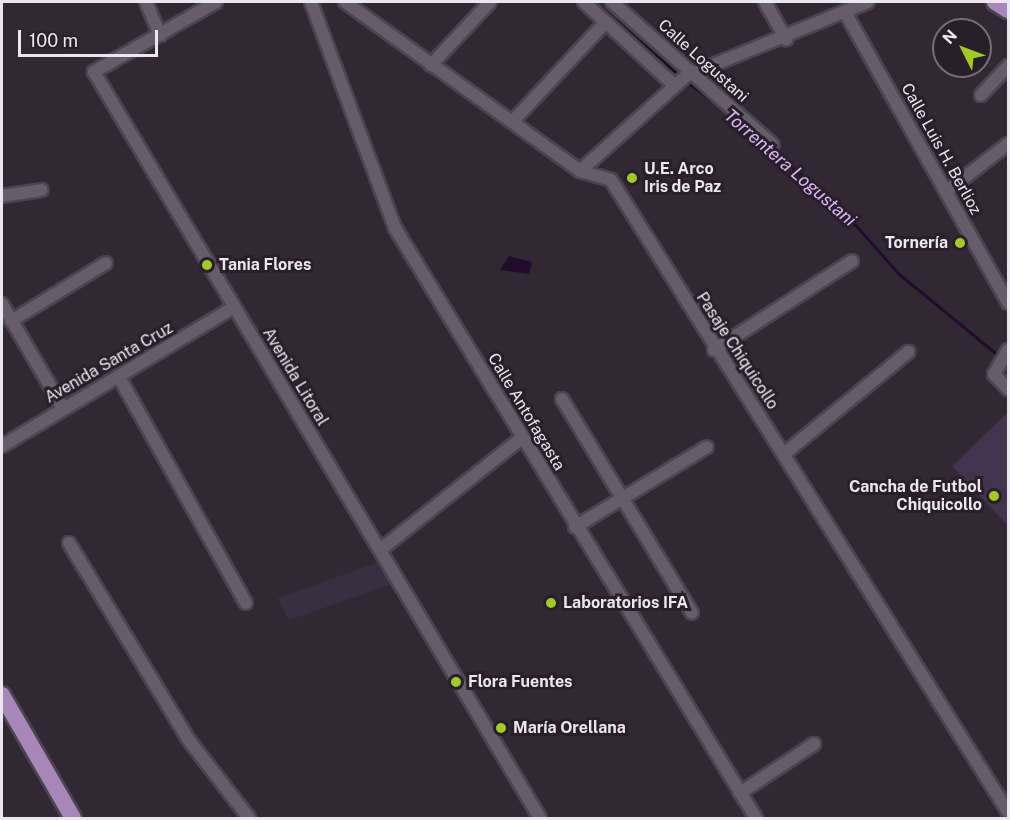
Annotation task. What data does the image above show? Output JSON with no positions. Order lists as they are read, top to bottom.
{
  "streets": {
    "street": [
      "Calle Logustani",
      "Calle Luis H. Berlioz",
      "Pasaje Chiquicollo",
      "Avenida Santa Cruz",
      "Avenida Litoral",
      "Calle Antofagasta"
    ]
  },
  "crossings": [
    ["Avenida Santa Cruz", "Avenida Litoral"]
  ],
  "water": ["Torrentera Logustani"],
  "places": [
    "U.E. Arco Iris de Paz",
    "Tornería",
    "Tania Flores",
    "Cancha de Futbol Chiquicollo",
    "Laboratorios IFA",
    "Flora Fuentes",
    "María Orellana"
  ],
  "scale_bar": "100 m",
  "north": "top left"
}
